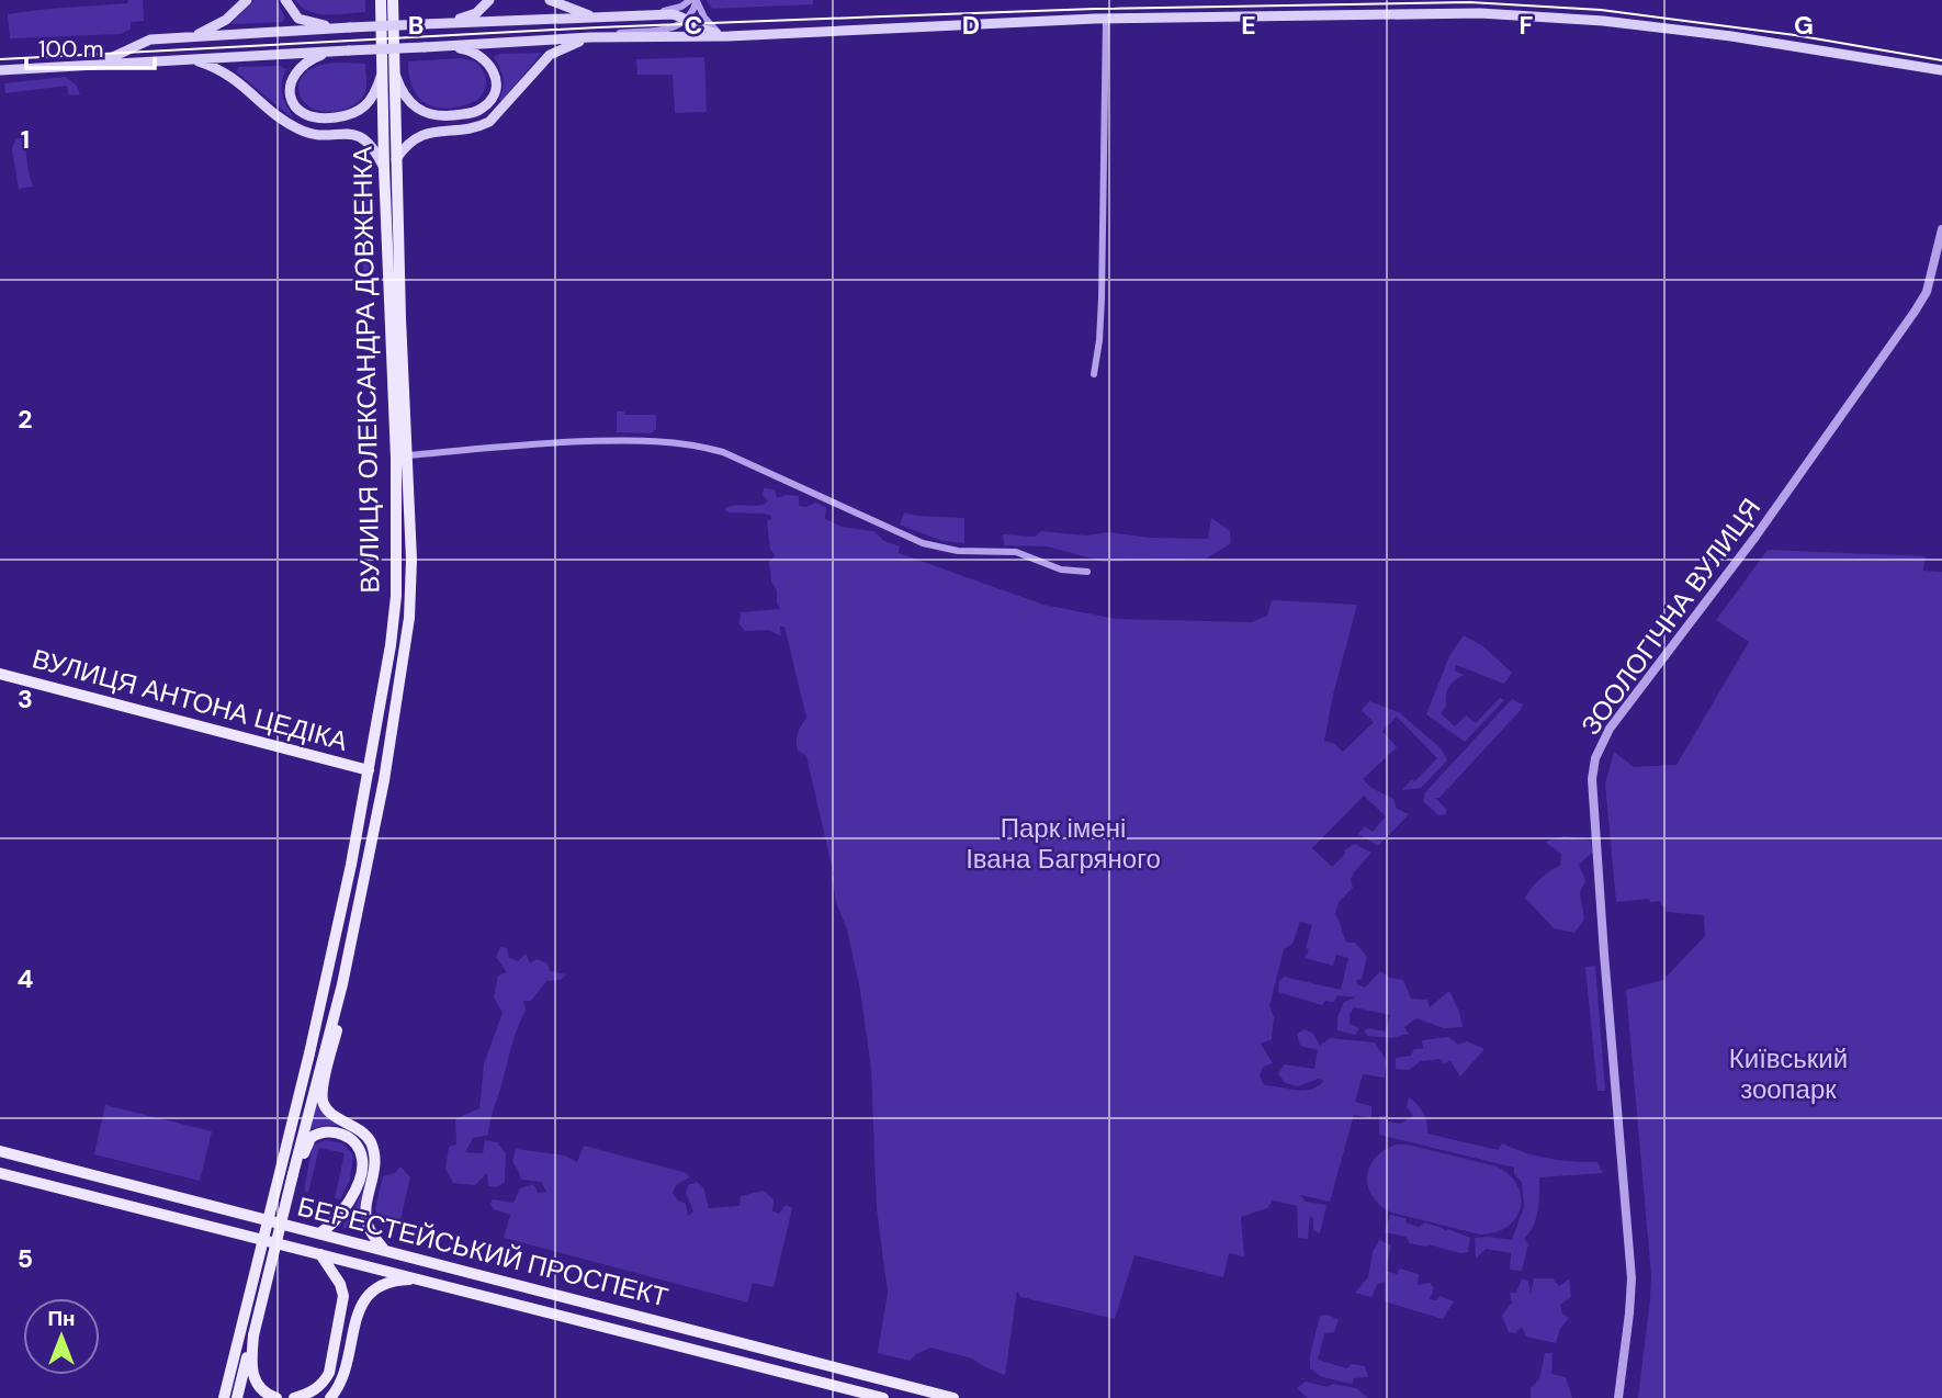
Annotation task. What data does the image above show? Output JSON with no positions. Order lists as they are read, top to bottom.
{
  "streets": {
    "main road": ["ВУЛИЦЯ ОЛЕКСАНДРА ДОВЖЕНКА", "ВУЛИЦЯ АНТОНА ЦЕДІКА", "БЕРЕСТЕЙСЬКИЙ ПРОСПЕКТ"],
    "street": ["ЗООЛОГІЧНА ВУЛИЦЯ"]
  },
  "crossings": [
    ["ВУЛИЦЯ ОЛЕКСАНДРА ДОВЖЕНКА", "ВУЛИЦЯ АНТОНА ЦЕДІКА"]
  ],
  "parks": ["Парк імені Івана Багряного", "Київський зоопарк"],
  "scale_bar": "100 m",
  "north": "top",
  "grid": {
    "columns": [
      "B",
      "C",
      "D",
      "E",
      "F",
      "G"
    ],
    "rows": [
      "1",
      "2",
      "3",
      "4",
      "5"
    ]
  }
}
